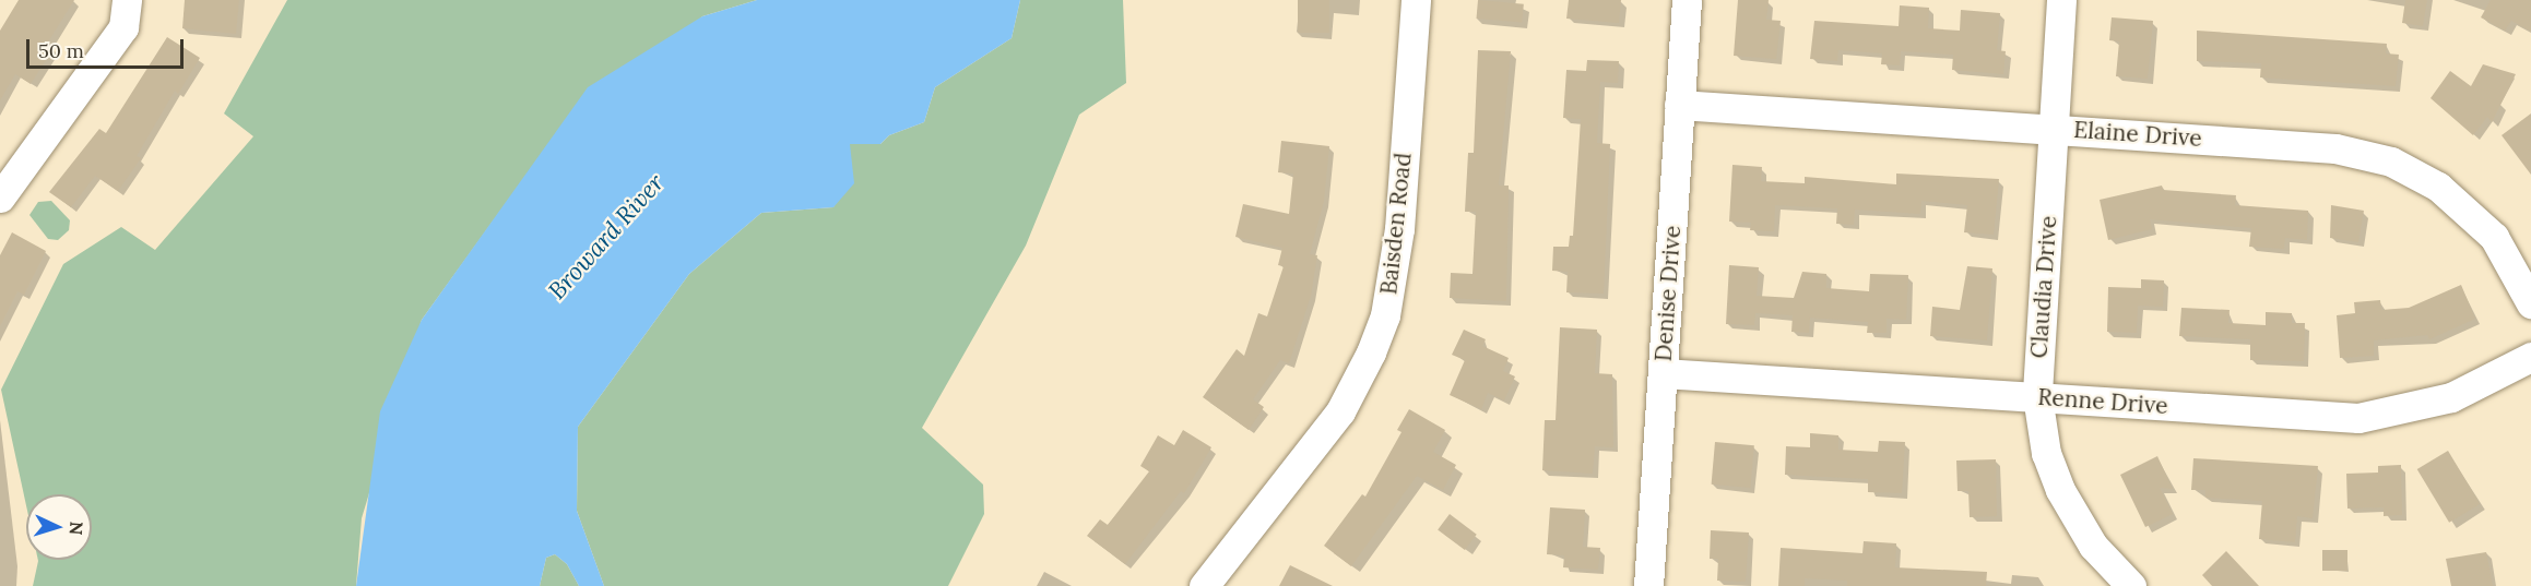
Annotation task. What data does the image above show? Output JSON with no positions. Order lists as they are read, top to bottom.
{
  "streets": {
    "street": [
      "Elaine Drive",
      "Baisden Road",
      "Claudia Drive",
      "Denise Drive",
      "Renne Drive"
    ]
  },
  "crossings": [
    ["Elaine Drive", "Claudia Drive"],
    ["Elaine Drive", "Denise Drive"],
    ["Claudia Drive", "Renne Drive"],
    ["Denise Drive", "Renne Drive"]
  ],
  "water": ["Broward River"],
  "scale_bar": "50 m",
  "north": "right"
}
